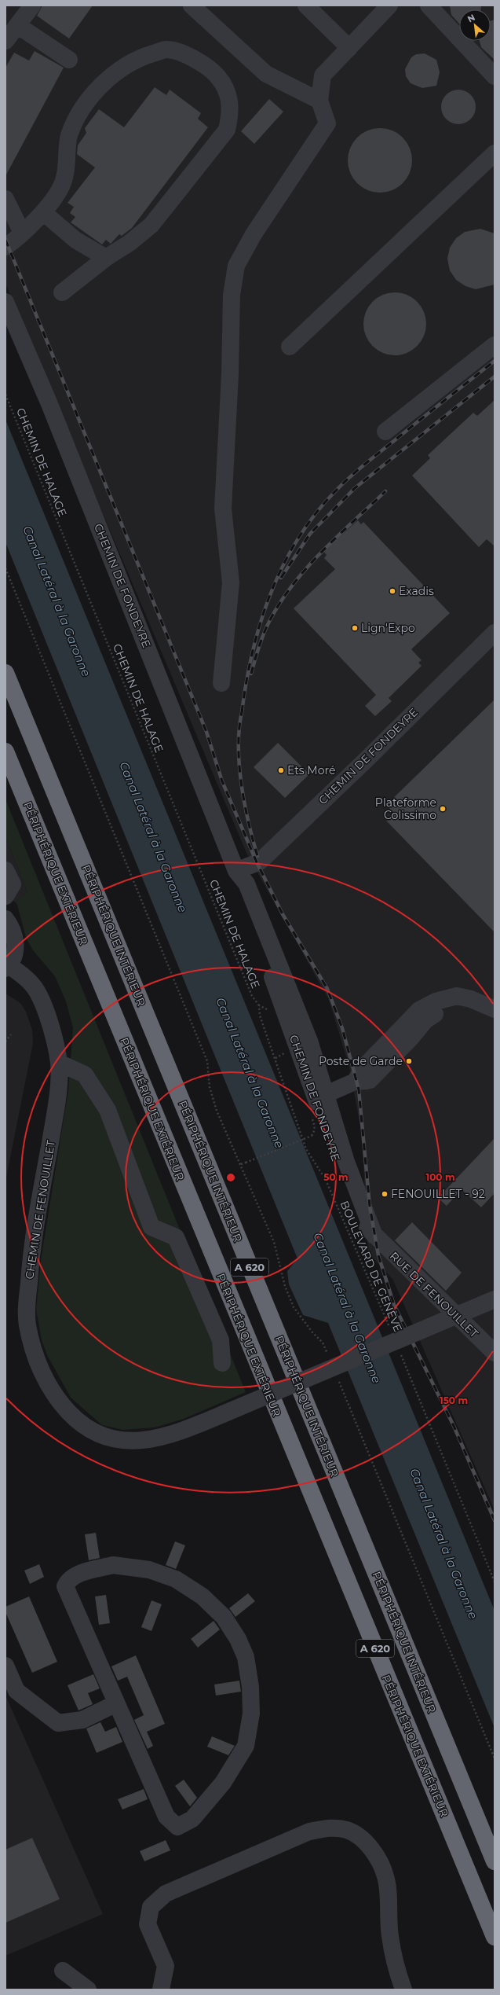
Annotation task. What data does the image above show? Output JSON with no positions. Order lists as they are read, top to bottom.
{
  "streets": {
    "highway": ["PÉRIPHÉRIQUE EXTÉRIEUR", "PÉRIPHÉRIQUE INTÉRIEUR", "A 620"],
    "street": ["CHEMIN DE FONDEYRE", "CHEMIN DE FENOUILLET", "RUE DE FENOUILLET"],
    "path": ["CHEMIN DE HALAGE", "BOULEVARD DE GENÈVE"]
  },
  "crossings": [
    ["CHEMIN DE HALAGE", "BOULEVARD DE GENÈVE"],
    ["CHEMIN DE FONDEYRE", "RUE DE FENOUILLET"]
  ],
  "water": ["Canal Latéral à la Garonne"],
  "places": [
    "Exadis",
    "Lign'Expo",
    "Ets Moré",
    "Plateforme Colissimo",
    "Poste de Garde",
    "FENOUILLET - 92"
  ],
  "north": "top left",
  "rings": ["50 m", "100 m", "150 m"]
}
